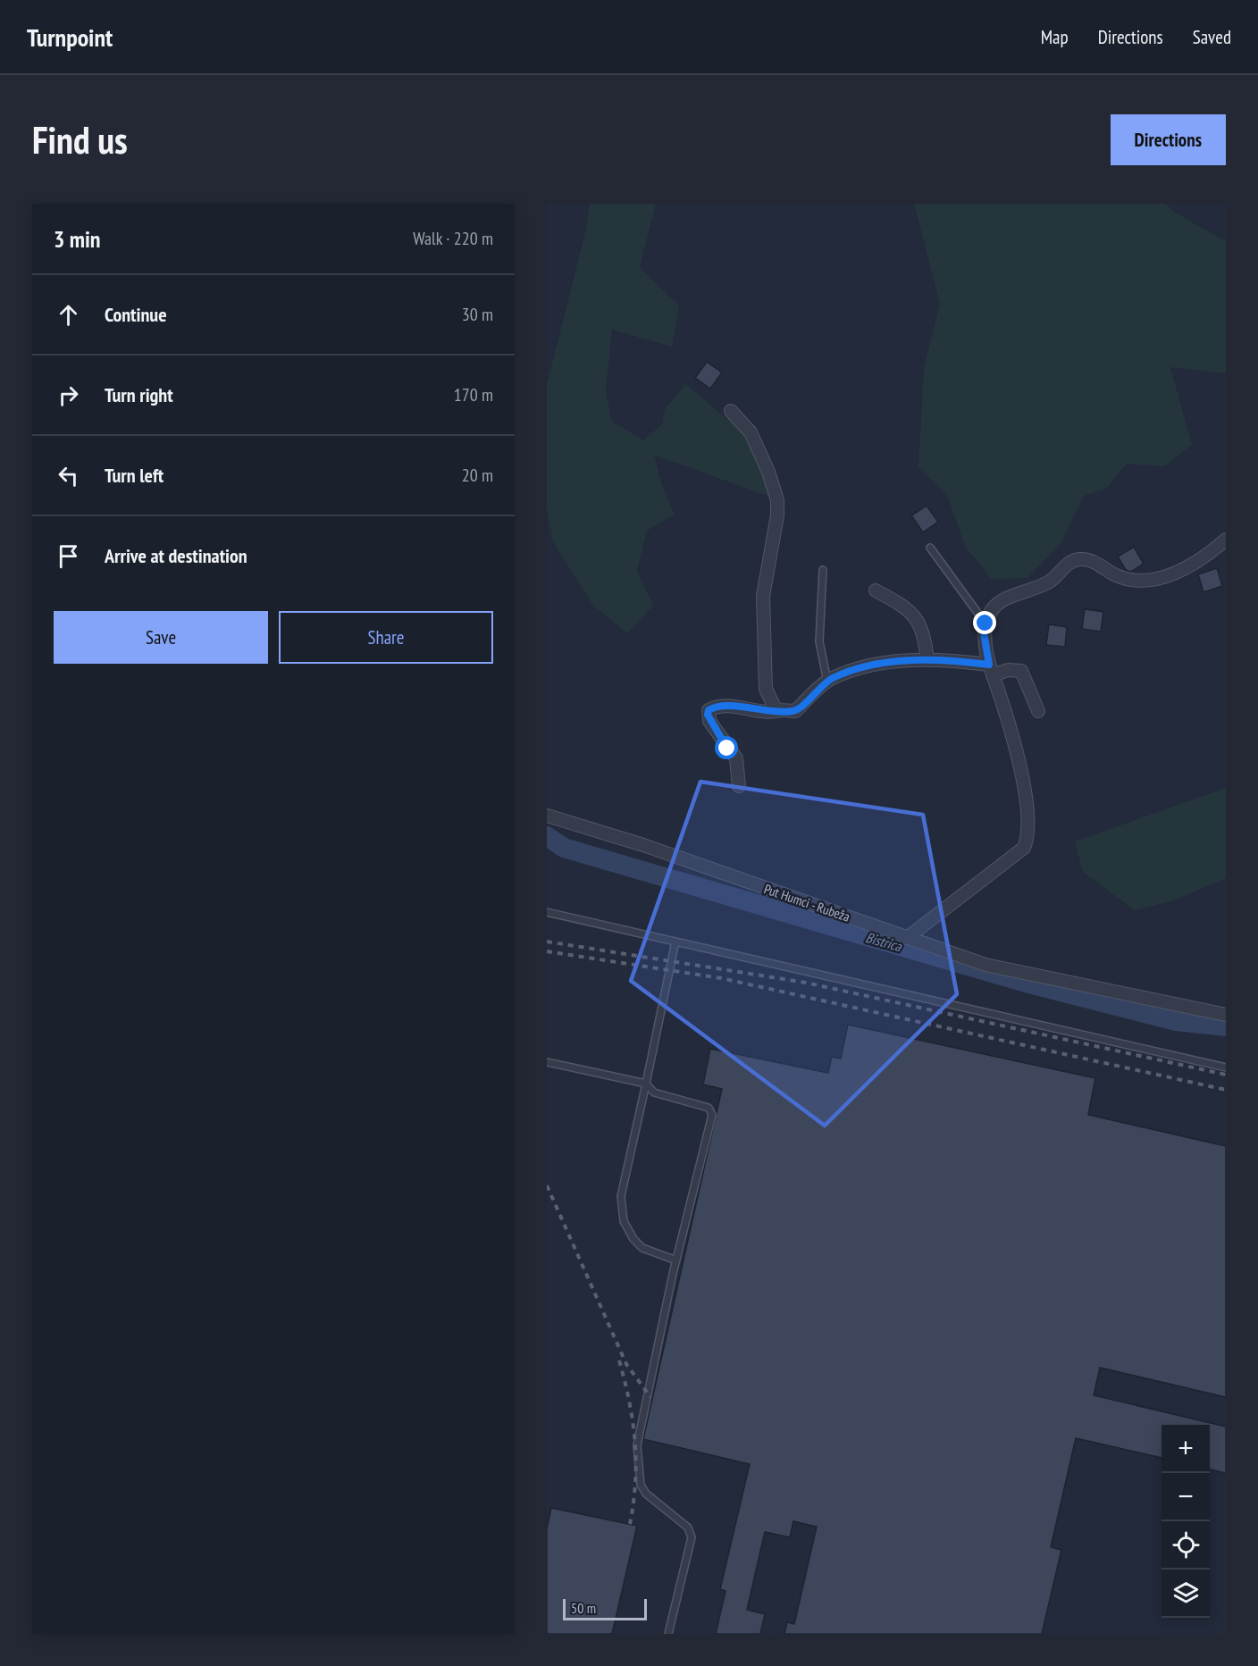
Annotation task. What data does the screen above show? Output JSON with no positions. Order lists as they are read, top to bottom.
{
  "streets": {
    "street": ["Put Humci - Rubeža"]
  },
  "water": ["Bistrica"],
  "scale_bar": "50 m",
  "page": {
    "header": "Turnpoint",
    "nav": ["Map", "Directions", "Saved"],
    "buttons": [
      "Directions",
      ["Save", "Share"]
    ],
    "title": "Find us",
    "heading": ["3 min", "Walk · 220 m"],
    "list": [
      ["Continue", "30 m"],
      ["Turn right", "170 m"],
      ["Turn left", "20 m"],
      "Arrive at destination"
    ],
    "map_buttons": ["+", "−"],
    "scale": "50 m"
  }
}
